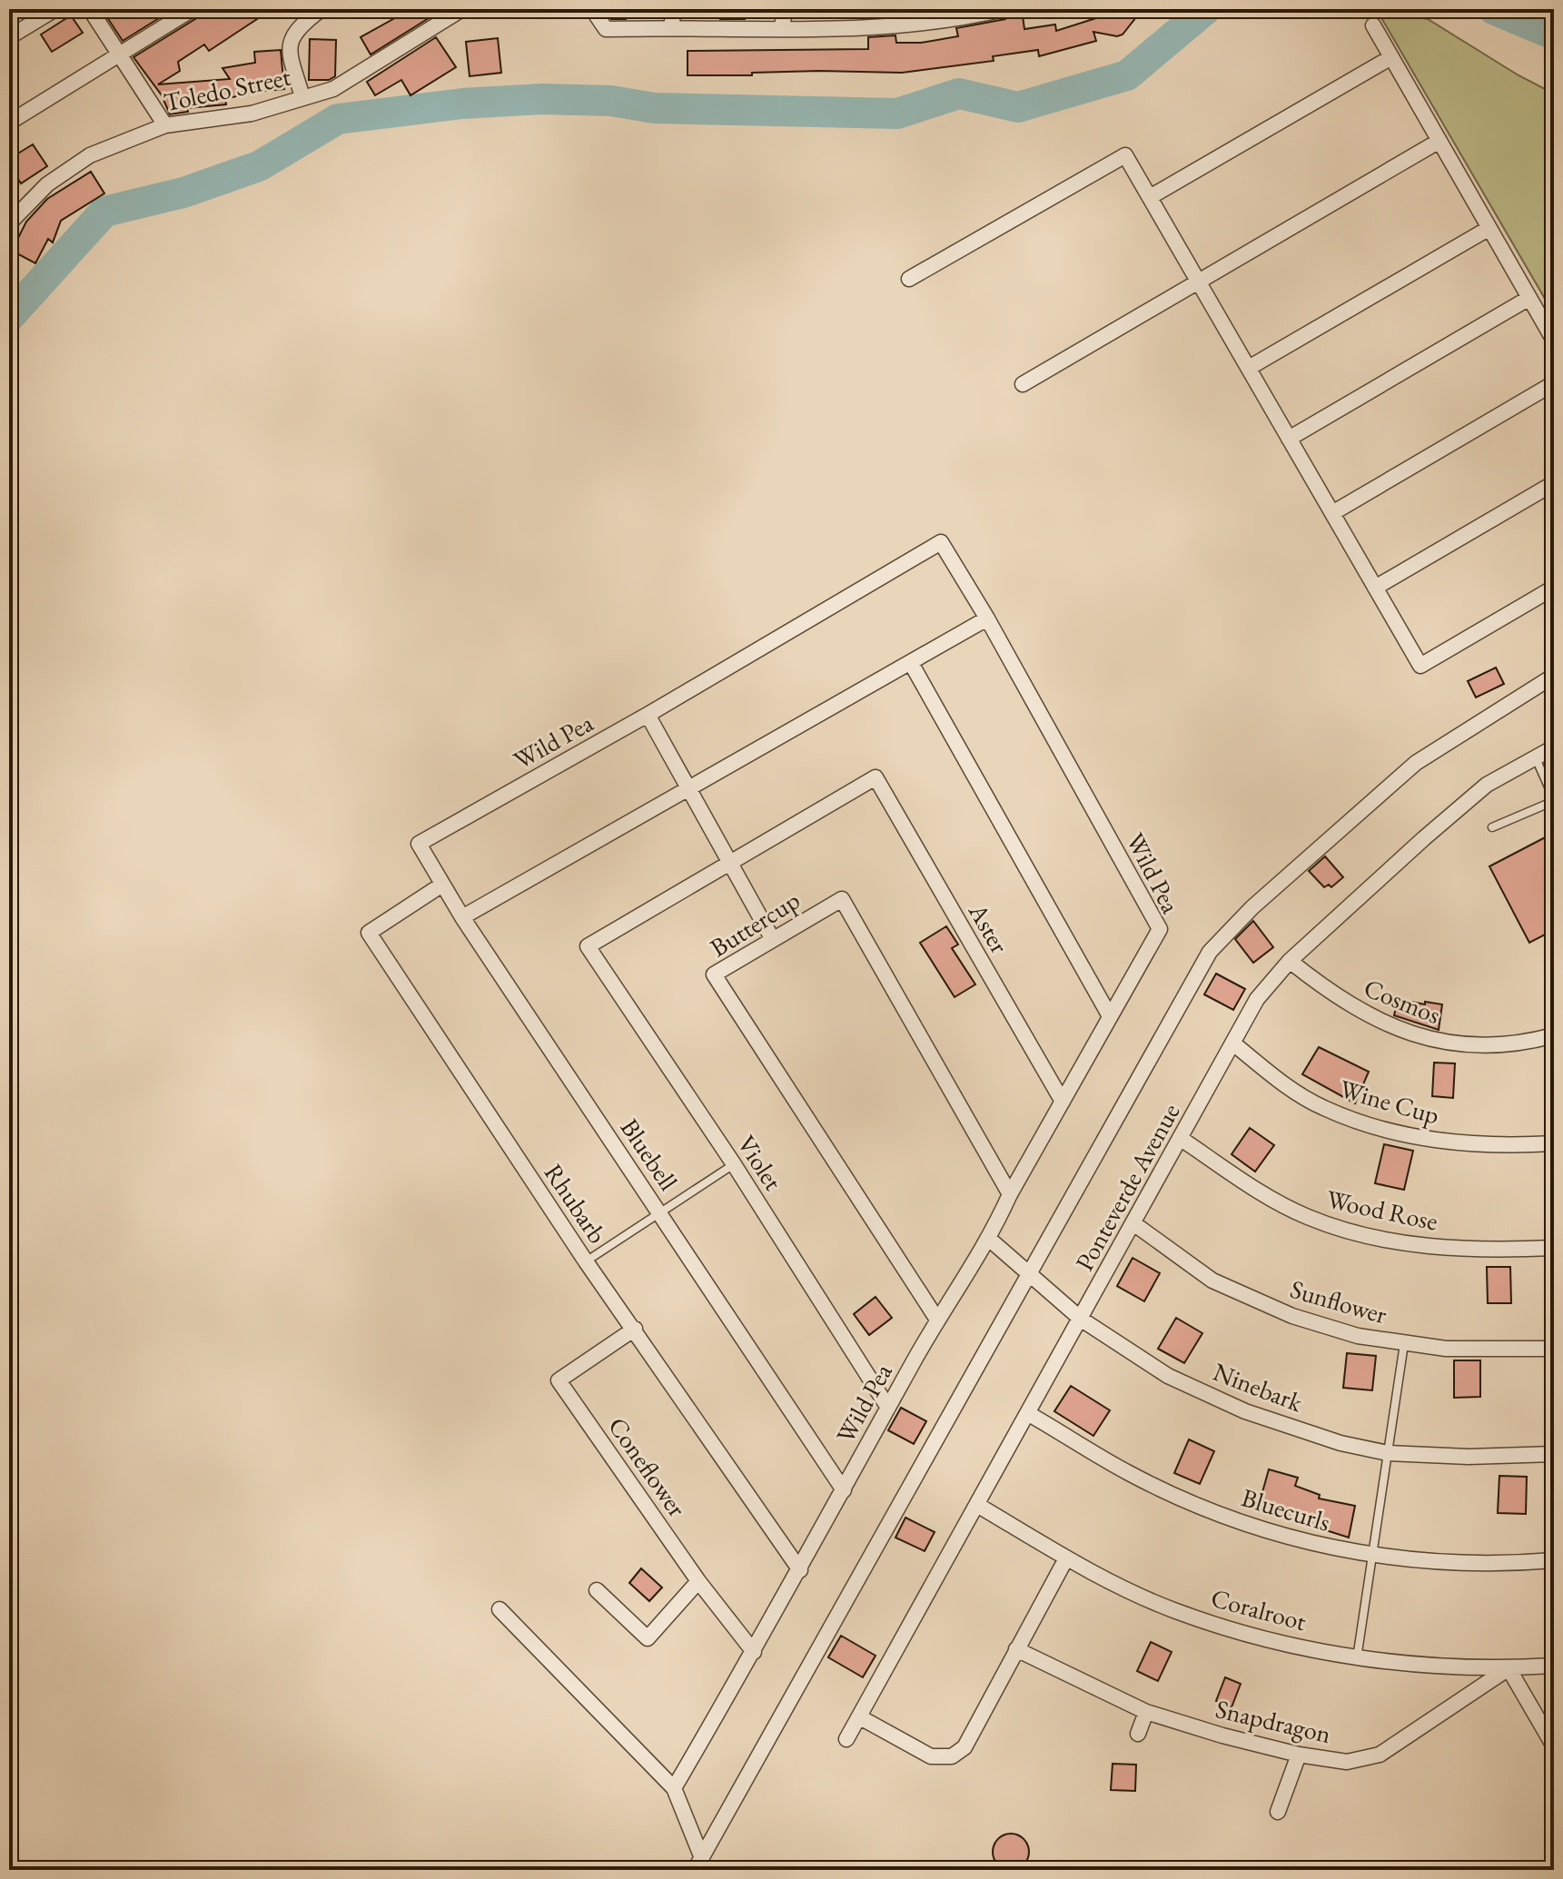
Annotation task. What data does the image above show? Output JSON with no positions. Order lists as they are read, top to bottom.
{
  "streets": {
    "street": [
      "Toledo Street",
      "Wild Pea",
      "Buttercup",
      "Aster",
      "Cosmos",
      "Wine Cup",
      "Bluebell",
      "Violet",
      "Ponteverde Avenue",
      "Rhubarb",
      "Wood Rose",
      "Sunflower",
      "Ninebark",
      "Coneflower",
      "Bluecurls",
      "Coralroot",
      "Snapdragon"
    ]
  },
  "crossings": [
    ["Wild Pea", "Buttercup"],
    ["Wild Pea", "Aster"],
    ["Wild Pea", "Bluebell"],
    ["Wild Pea", "Violet"],
    ["Wild Pea", "Rhubarb"],
    ["Wild Pea", "Ninebark"],
    ["Wild Pea", "Coneflower"],
    ["Aster", "Violet"],
    ["Cosmos", "Ponteverde Avenue"],
    ["Wine Cup", "Ponteverde Avenue"],
    ["Bluebell", "Rhubarb"],
    ["Ponteverde Avenue", "Wood Rose"],
    ["Ponteverde Avenue", "Sunflower"],
    ["Ponteverde Avenue", "Ninebark"],
    ["Ponteverde Avenue", "Bluecurls"],
    ["Ponteverde Avenue", "Coralroot"],
    ["Rhubarb", "Coneflower"],
    ["Coralroot", "Snapdragon"]
  ]
}
